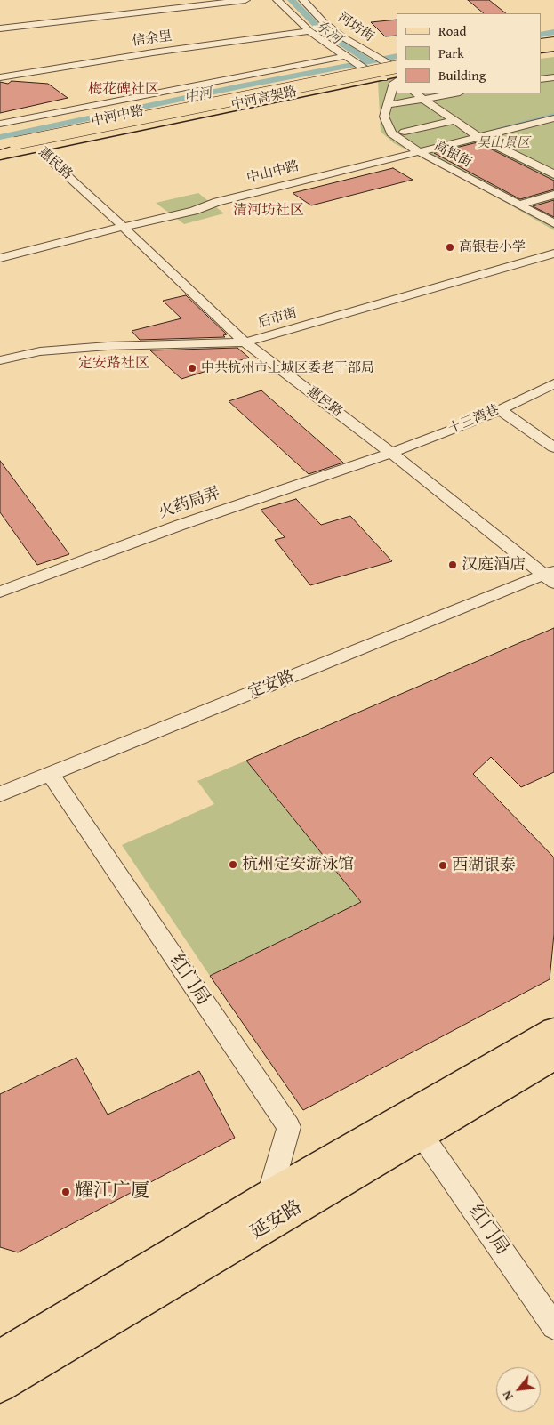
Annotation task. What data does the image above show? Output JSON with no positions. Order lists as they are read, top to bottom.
{
  "streets": {
    "highway": ["中河高架路"],
    "main road": ["中河中路", "延安路"],
    "street": [
      "河坊街",
      "信余里",
      "高银街",
      "惠民路",
      "中山中路",
      "后市街",
      "十三湾巷",
      "火药局弄",
      "定安路",
      "红门局"
    ]
  },
  "crossings": [
    ["河坊街", "信余里"],
    ["河坊街", "中河高架路"],
    ["河坊街", "中河中路"],
    ["河坊街", "高银街"],
    ["中河高架路", "中河中路"],
    ["中河高架路", "高银街"],
    ["中河高架路", "惠民路"],
    ["中河中路", "高银街"],
    ["中河中路", "惠民路"],
    ["高银街", "中山中路"],
    ["惠民路", "中山中路"],
    ["惠民路", "后市街"],
    ["惠民路", "十三湾巷"],
    ["惠民路", "火药局弄"],
    ["惠民路", "定安路"],
    ["十三湾巷", "火药局弄"],
    ["定安路", "红门局"],
    ["红门局", "延安路"]
  ],
  "districts": ["梅花碑社区", "清河坊社区", "定安路社区"],
  "water": ["东河", "中河"],
  "parks": ["吴山景区"],
  "places": [
    "高银巷小学",
    "中共杭州市上城区委老干部局",
    "汉庭酒店",
    "杭州定安游泳馆",
    "西湖银泰",
    "耀江广厦"
  ],
  "legend": ["Road", "Park", "Building"],
  "north": "bottom left"
}
